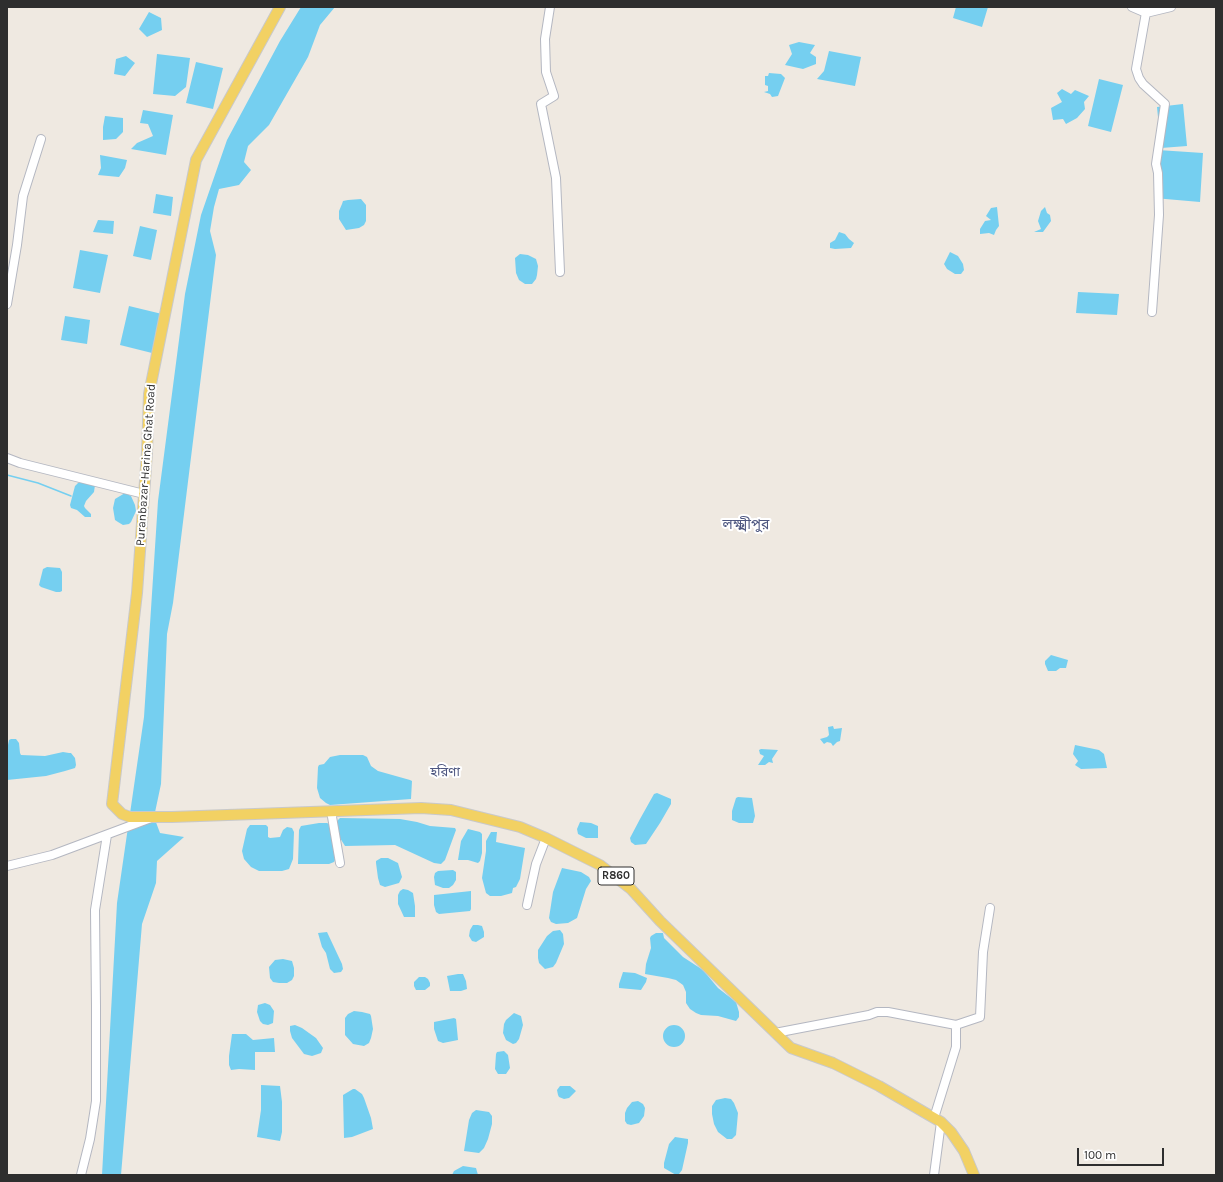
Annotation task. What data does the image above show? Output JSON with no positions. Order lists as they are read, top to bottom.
{
  "streets": {
    "main road": ["Puranbazar-Harina Ghat Road", "R860"]
  },
  "crossings": [
    ["Puranbazar-Harina Ghat Road", "R860"]
  ],
  "districts": ["লক্ষ্মীপুর", "হরিণা"],
  "scale_bar": "100 m"
}
